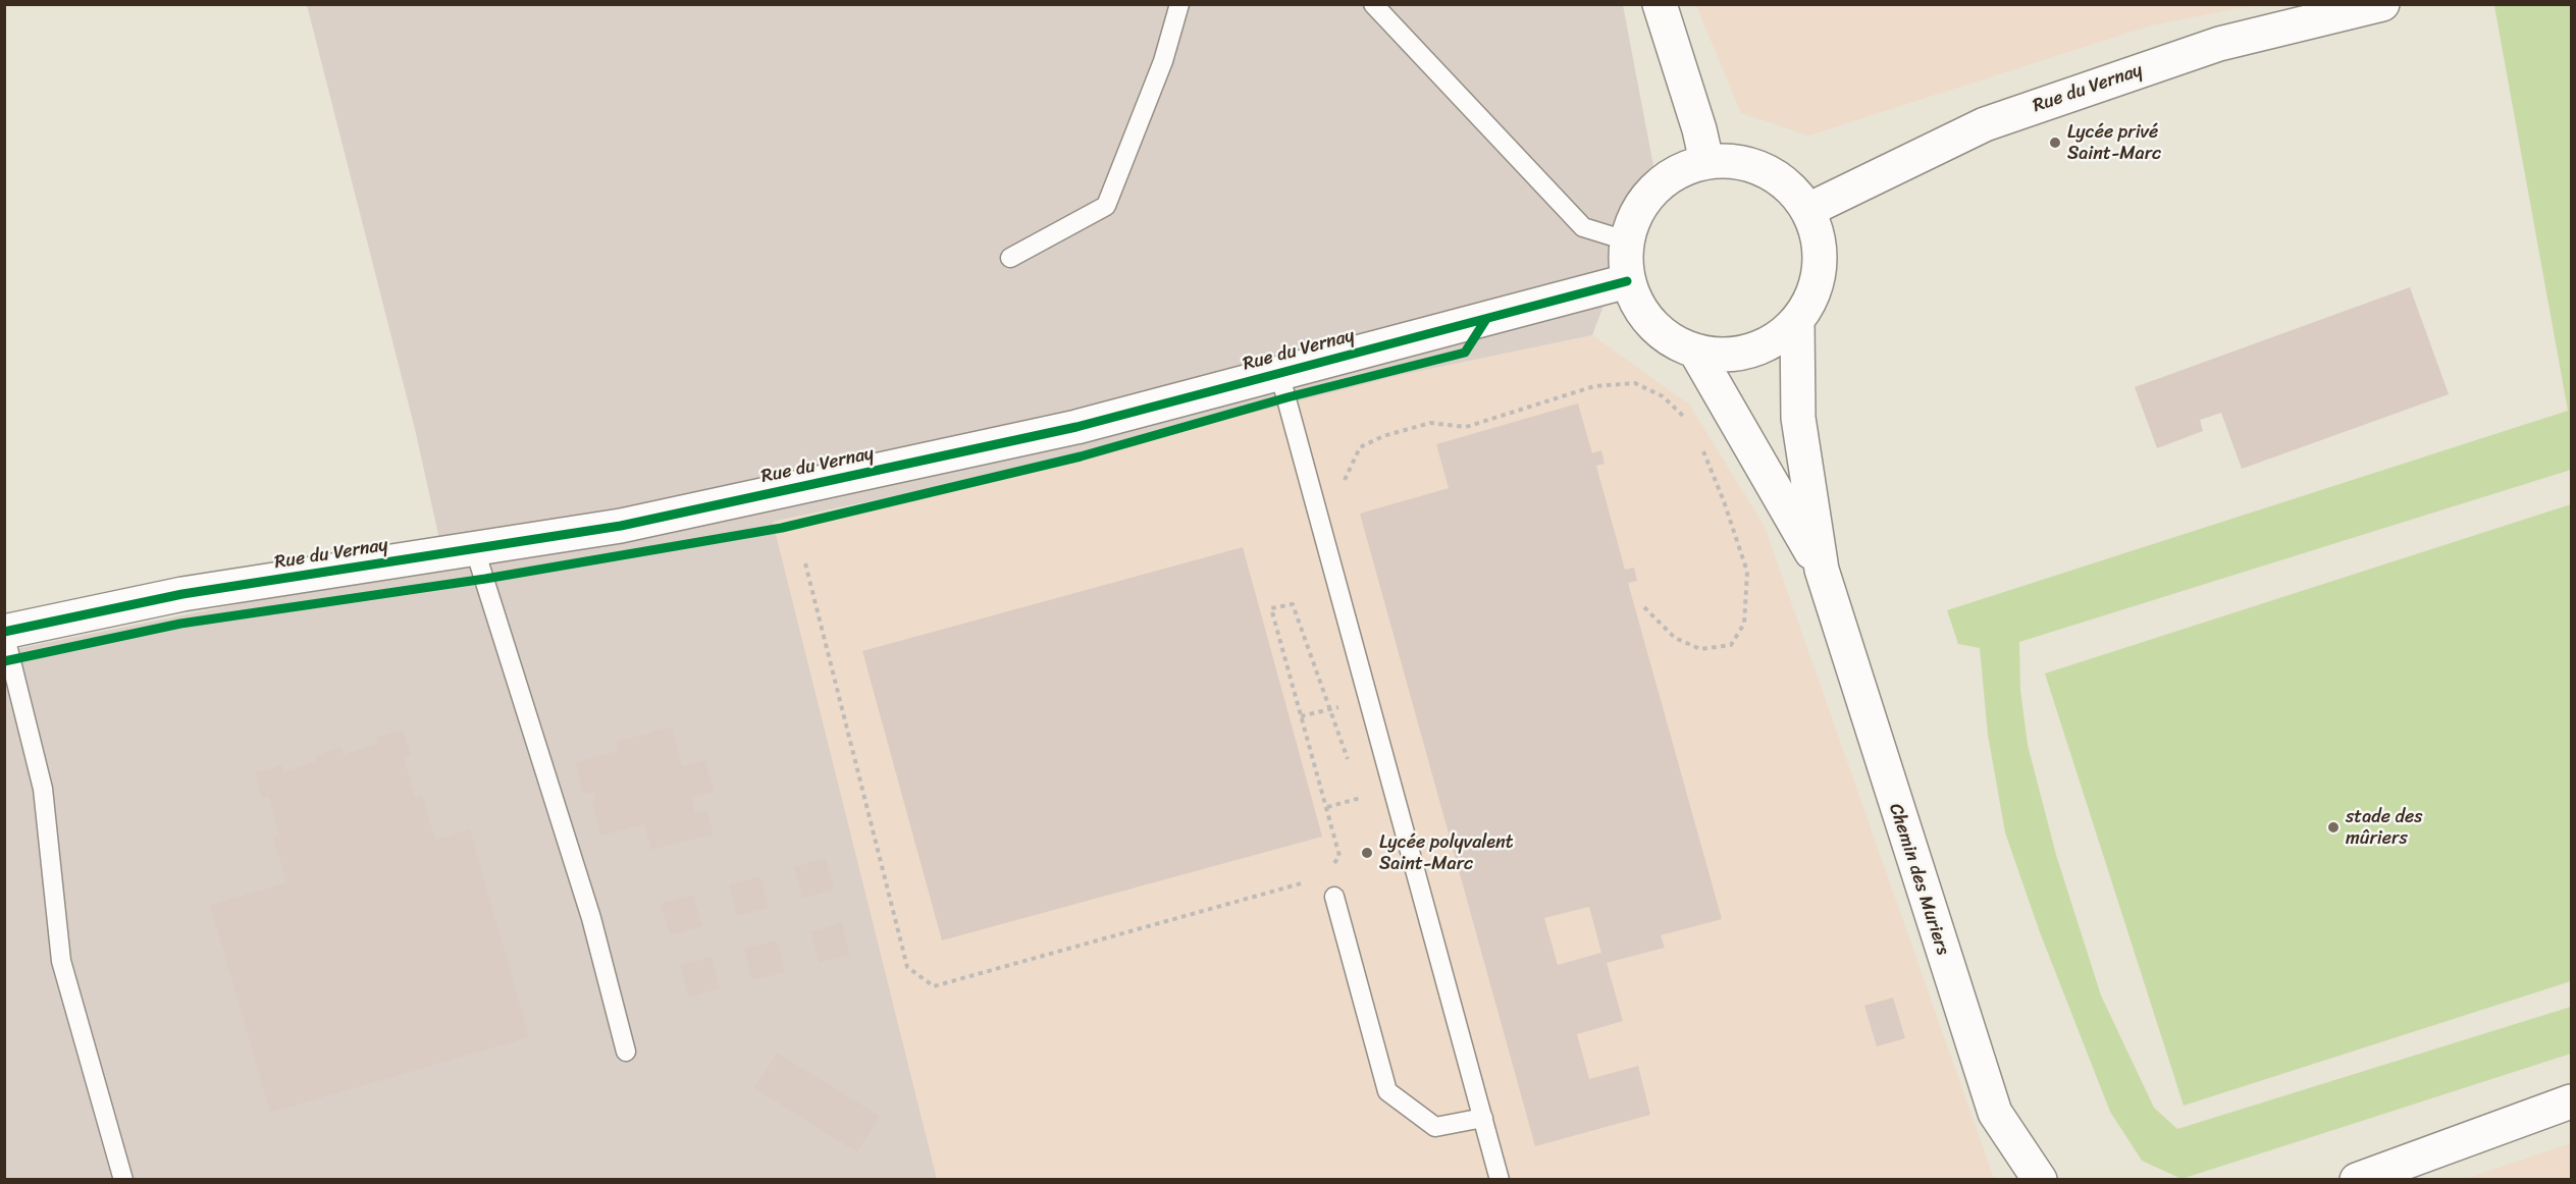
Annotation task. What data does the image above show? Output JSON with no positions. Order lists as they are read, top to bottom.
{
  "streets": {
    "street": ["Rue du Vernay", "Chemin des Muriers"]
  },
  "crossings": [
    ["Rue du Vernay", "Chemin des Muriers"]
  ],
  "places": ["Lycée privé Saint-Marc", "stade des mûriers", "Lycée polyvalent Saint-Marc"]
}
